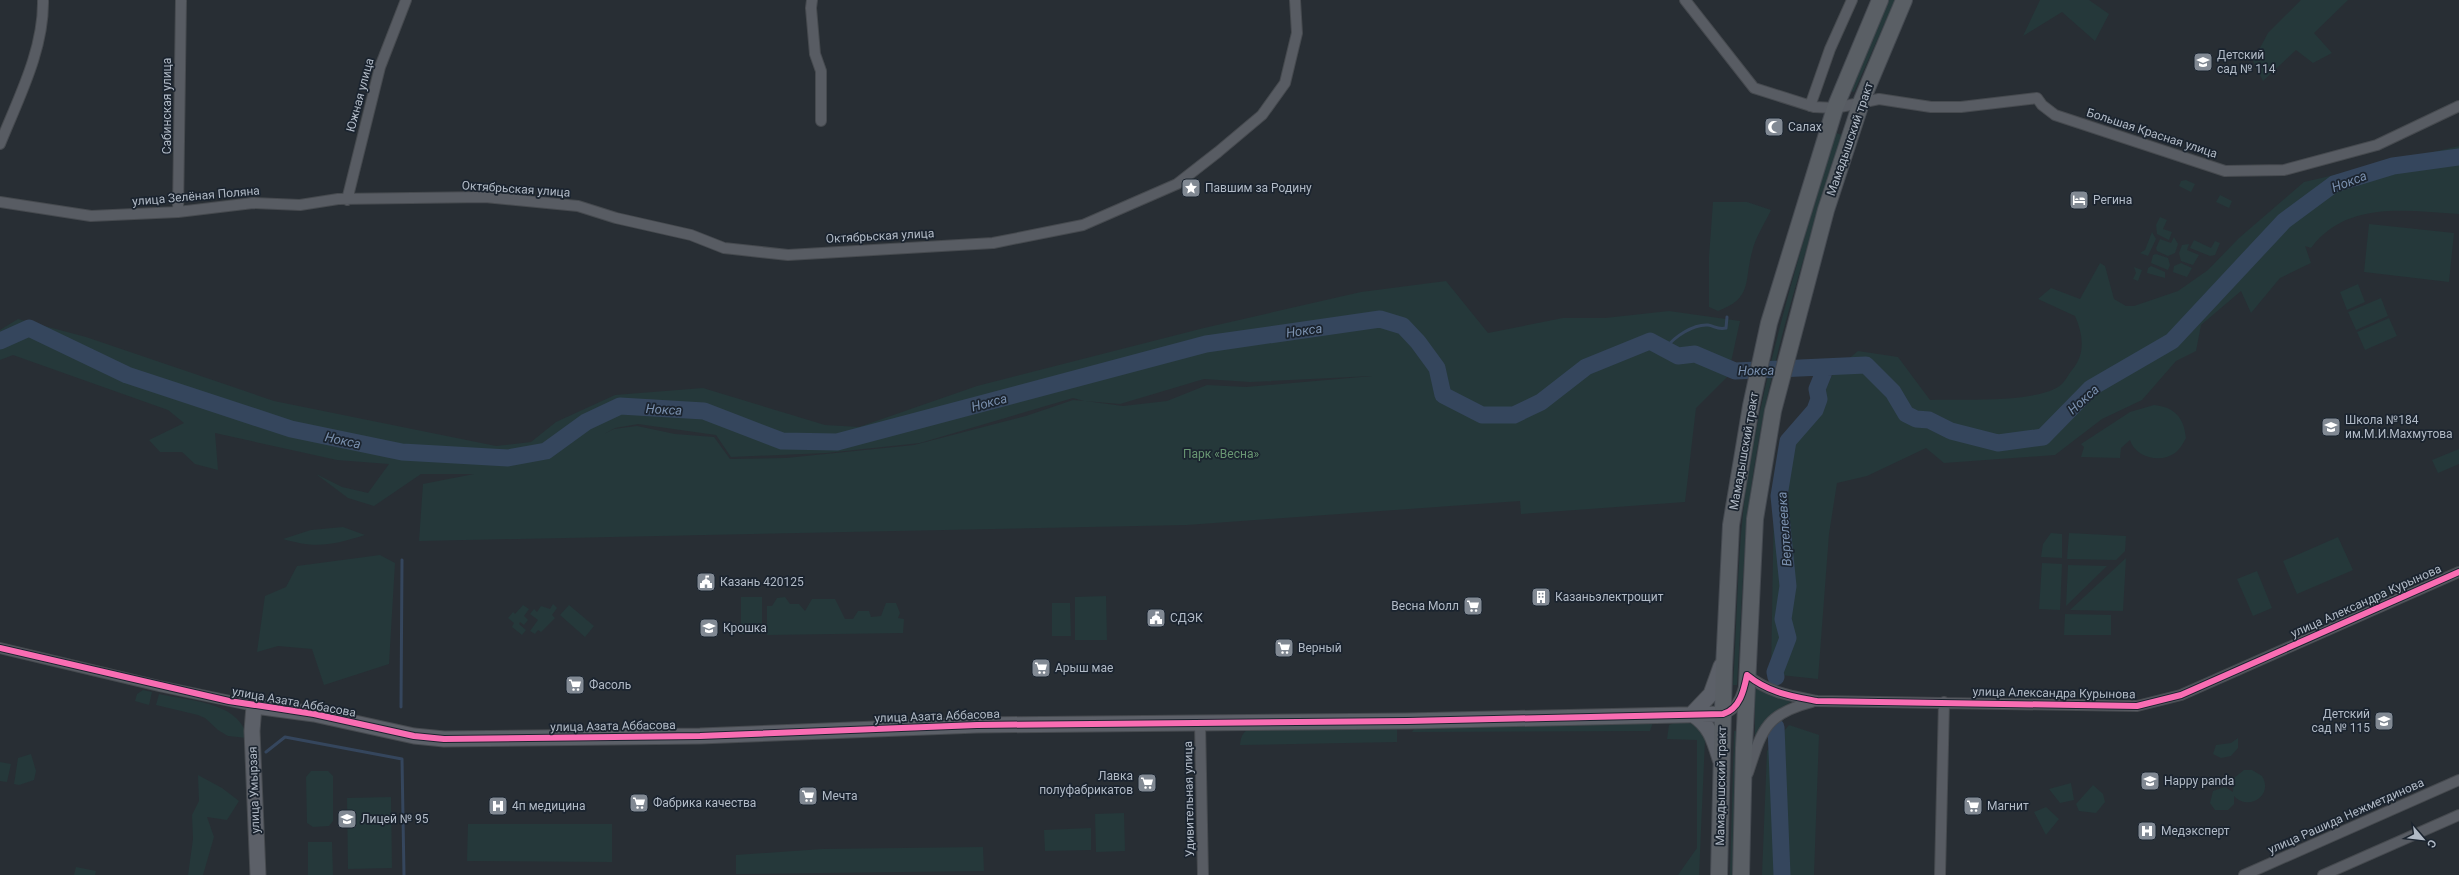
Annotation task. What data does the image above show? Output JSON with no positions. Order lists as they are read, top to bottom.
{
  "streets": {
    "main road": ["Мамадышский тракт"],
    "street": [
      "Южная улица",
      "Сабинская улица",
      "Большая Красная улица",
      "Октябрьская улица",
      "улица Зелёная Поляна",
      "улица Александра Курынова",
      "улица Азата Аббасова",
      "улица Умырзая",
      "Удивительная улица",
      "улица Рашида Нежметдинова"
    ]
  },
  "crossings": [
    ["Южная улица", "Октябрьская улица"],
    ["Южная улица", "улица Зелёная Поляна"],
    ["Сабинская улица", "улица Зелёная Поляна"],
    ["Большая Красная улица", "Мамадышский тракт"],
    ["Мамадышский тракт", "улица Александра Курынова"],
    ["Мамадышский тракт", "улица Азата Аббасова"],
    ["Октябрьская улица", "улица Зелёная Поляна"],
    ["улица Азата Аббасова", "улица Умырзая"],
    ["улица Азата Аббасова", "Удивительная улица"]
  ],
  "water": ["Нокса", "Вертелеевка"],
  "parks": ["Парк «Весна»"],
  "places": {
    "school or university": [
      "Детский сад № 114",
      "Школа №184 им.М.И.Махмутова",
      "Крошка",
      "Детский сад № 115",
      "Happy panda",
      "Лицей № 95"
    ],
    "mosque": ["Салах"],
    "place": ["Павшим за Родину"],
    "hotel": ["Регина"],
    "public building": ["Казань 420125", "СДЭК"],
    "building": ["Казаньэлектрощит"],
    "supermarket": [
      "Весна Молл",
      "Верный",
      "Арыш мае",
      "Фасоль",
      "Лавка полуфабрикатов",
      "Мечта",
      "Фабрика качества",
      "Магнит"
    ],
    "hospital": ["4п медицина", "Медэксперт"]
  },
  "north": "bottom right"
}
